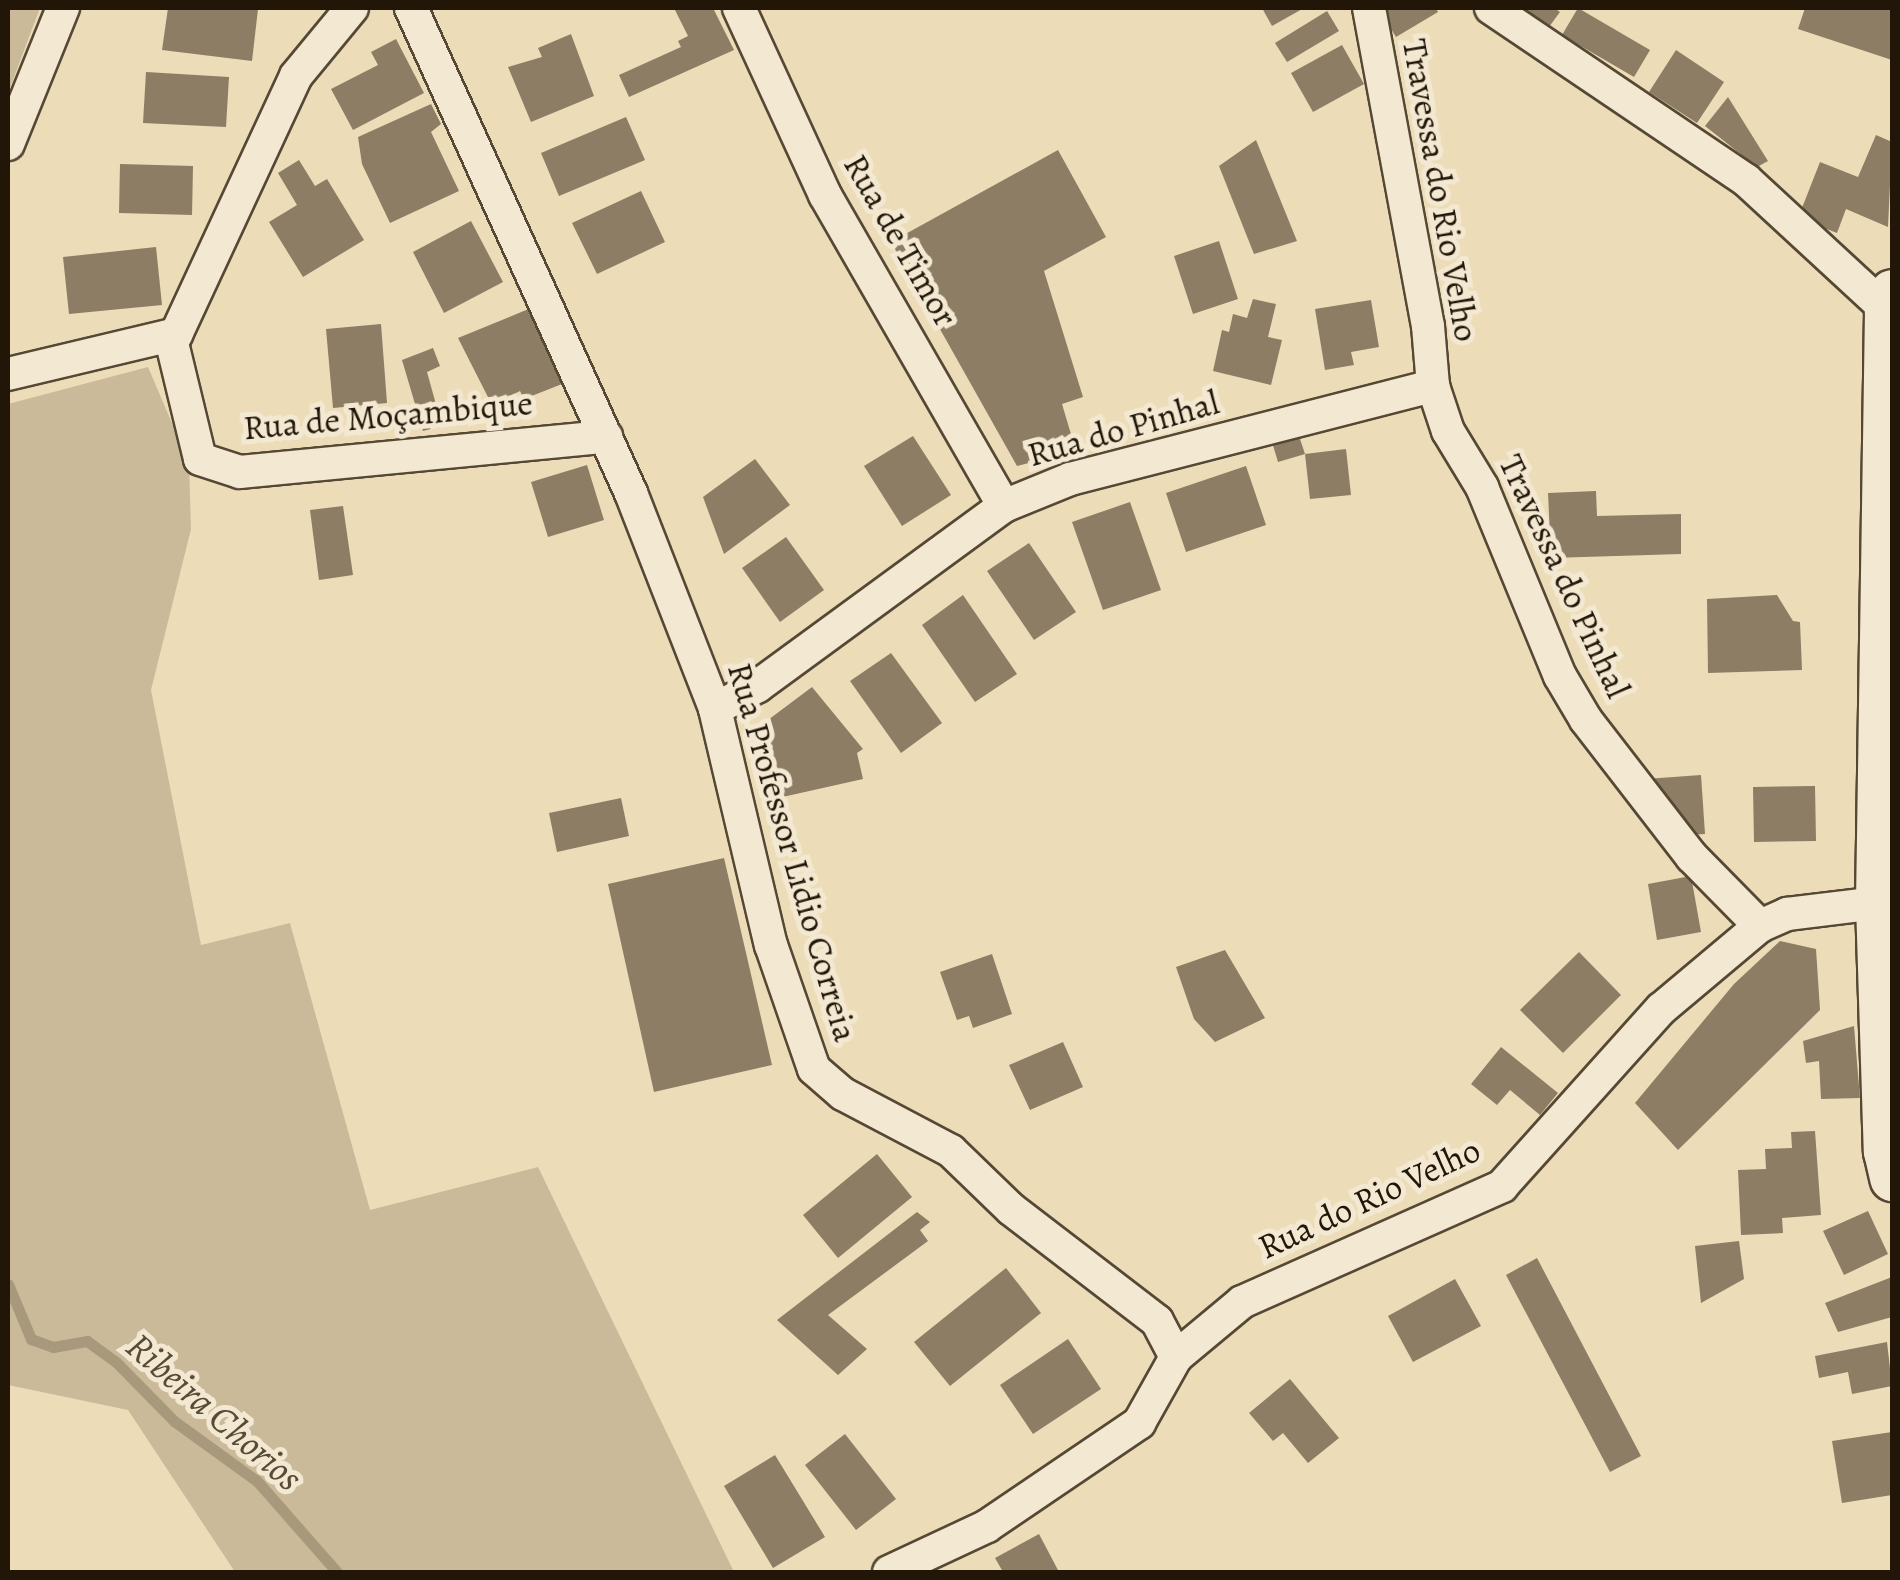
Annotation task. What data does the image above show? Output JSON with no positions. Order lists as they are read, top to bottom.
{
  "streets": {
    "street": [
      "Travessa do Rio Velho",
      "Rua de Timor",
      "Rua de Moçambique",
      "Rua do Pinhal",
      "Travessa do Pinhal",
      "Rua Professor Lidio Correia",
      "Rua do Rio Velho"
    ]
  },
  "crossings": [
    ["Travessa do Rio Velho", "Rua do Pinhal"],
    ["Travessa do Rio Velho", "Travessa do Pinhal"],
    ["Rua de Timor", "Rua do Pinhal"],
    ["Rua de Moçambique", "Rua Professor Lidio Correia"],
    ["Rua do Pinhal", "Travessa do Pinhal"],
    ["Rua do Pinhal", "Rua Professor Lidio Correia"],
    ["Travessa do Pinhal", "Rua do Rio Velho"],
    ["Rua Professor Lidio Correia", "Rua do Rio Velho"]
  ],
  "water": ["Ribeira Chorios"]
}
